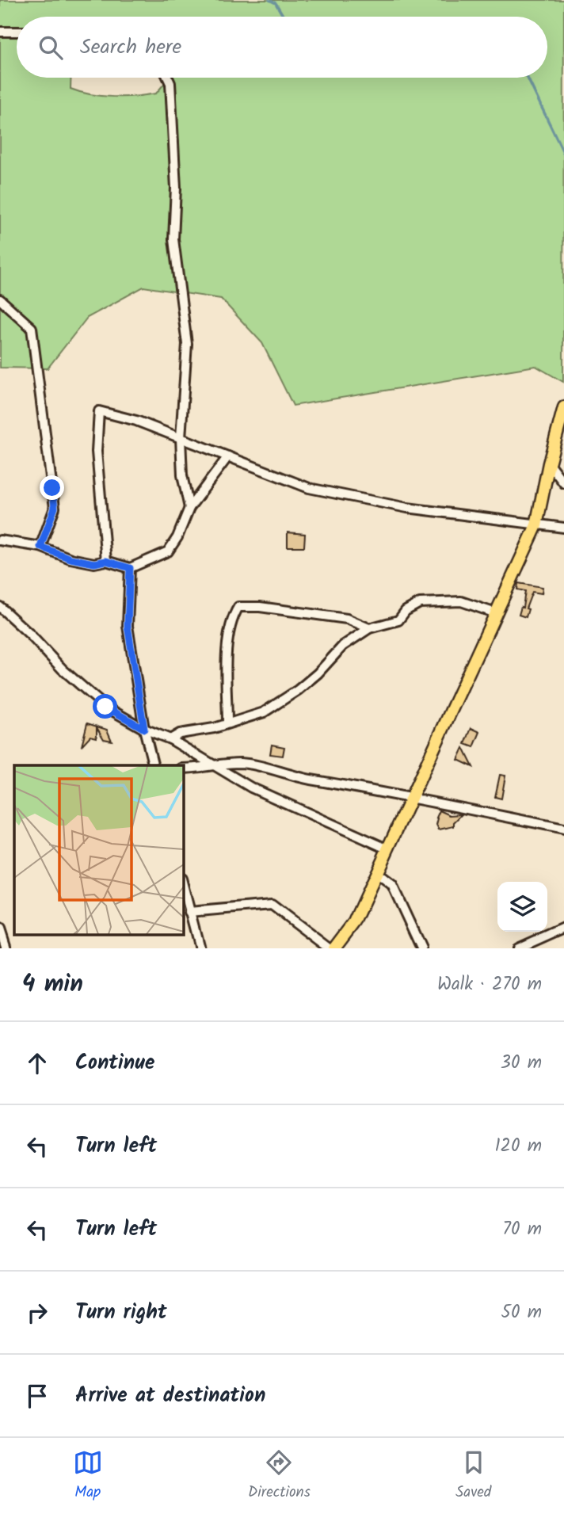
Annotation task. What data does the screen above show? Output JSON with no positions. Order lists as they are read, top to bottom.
{
  "page": {
    "search": "Search here",
    "heading": ["4 min", "Walk · 270 m"],
    "list": [
      ["Continue", "30 m"],
      ["Turn left", "120 m"],
      ["Turn left", "70 m"],
      ["Turn right", "50 m"],
      "Arrive at destination"
    ],
    "nav": ["Map", "Directions", "Saved"]
  }
}
